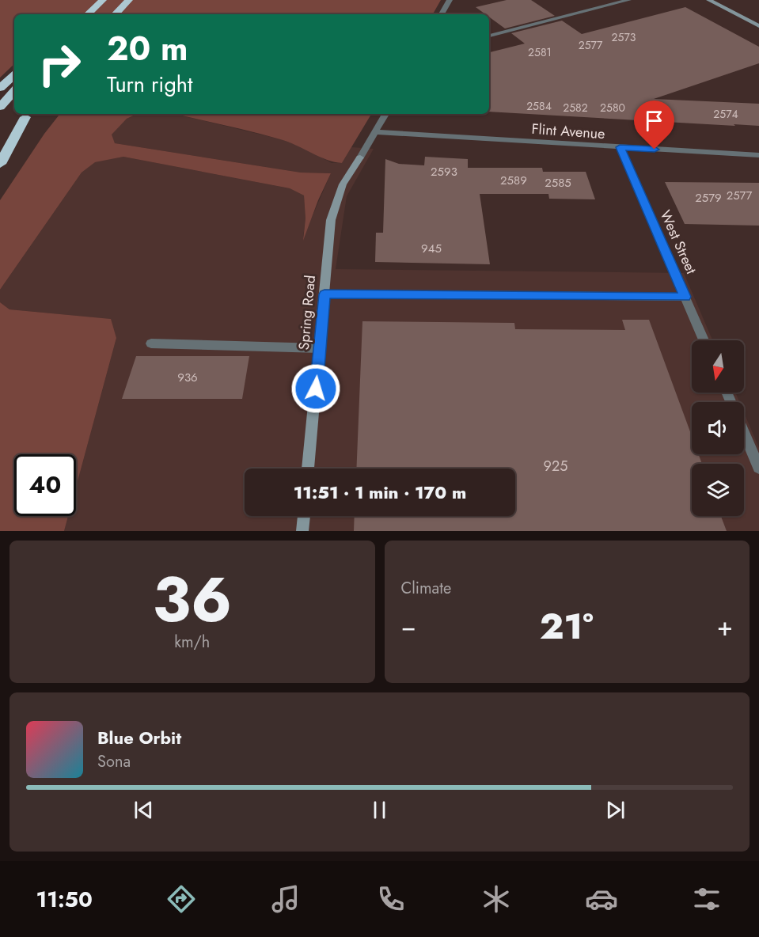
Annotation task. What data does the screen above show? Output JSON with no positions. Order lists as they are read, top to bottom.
{
  "streets": {
    "street": ["Flint Avenue", "West Street", "Spring Road"]
  },
  "crossings": [
    ["Flint Avenue", "West Street"],
    ["Flint Avenue", "Spring Road"]
  ],
  "house_numbers": [
    "2573",
    "2577",
    "2581",
    "2584",
    "2582",
    "2580",
    "2574",
    "2593",
    "2589",
    "2585",
    "2577",
    "2579",
    "945",
    "936",
    "925"
  ],
  "north": "bottom",
  "page": {
    "turn": ["20 m", "Turn right"],
    "limit": "40",
    "trip": "11:51 · 1 min · 170 m",
    "tile": [
      ["36", "km/h"],
      "Climate"
    ],
    "heat": ["−", "21°", "+"],
    "song": ["Blue Orbit", "Sona"],
    "tabs": "11:50"
  }
}
